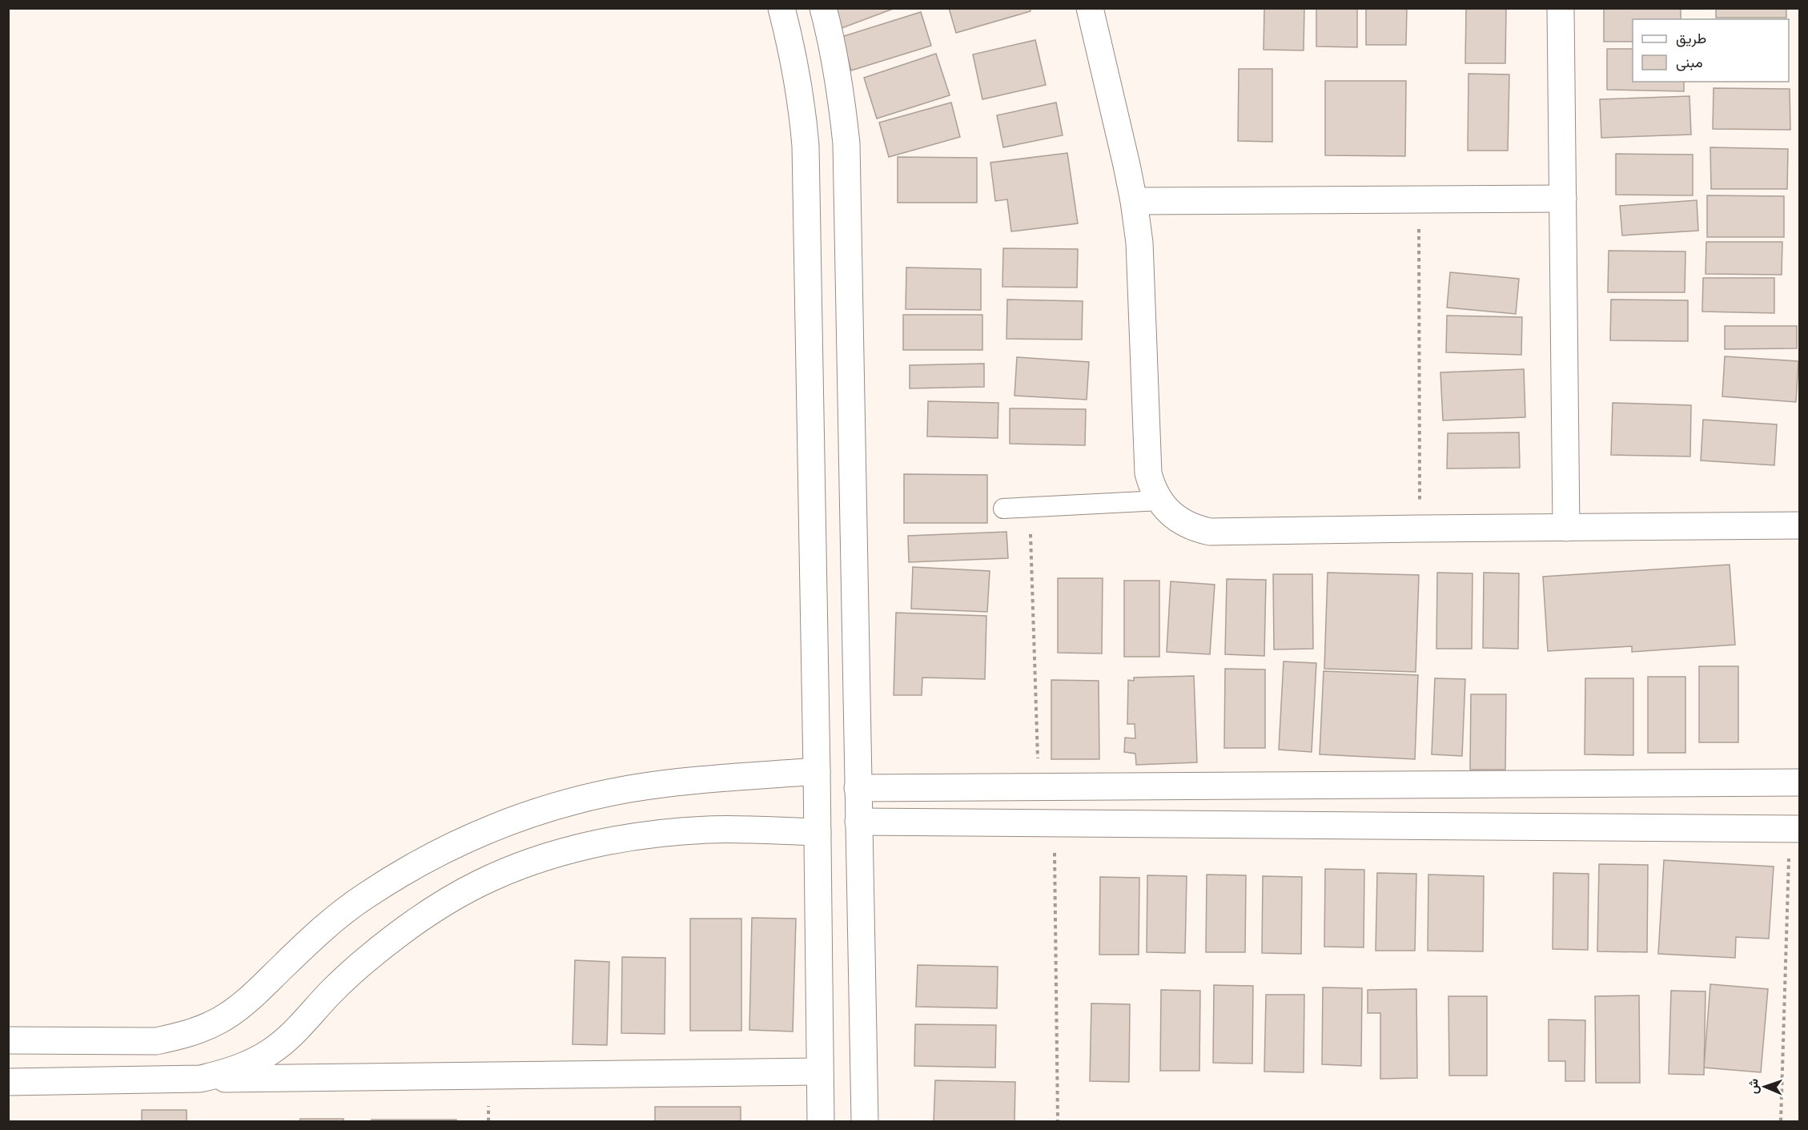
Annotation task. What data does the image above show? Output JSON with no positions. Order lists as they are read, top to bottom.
{
  "legend": ["طريق", "مبنى"],
  "north": "left"
}
